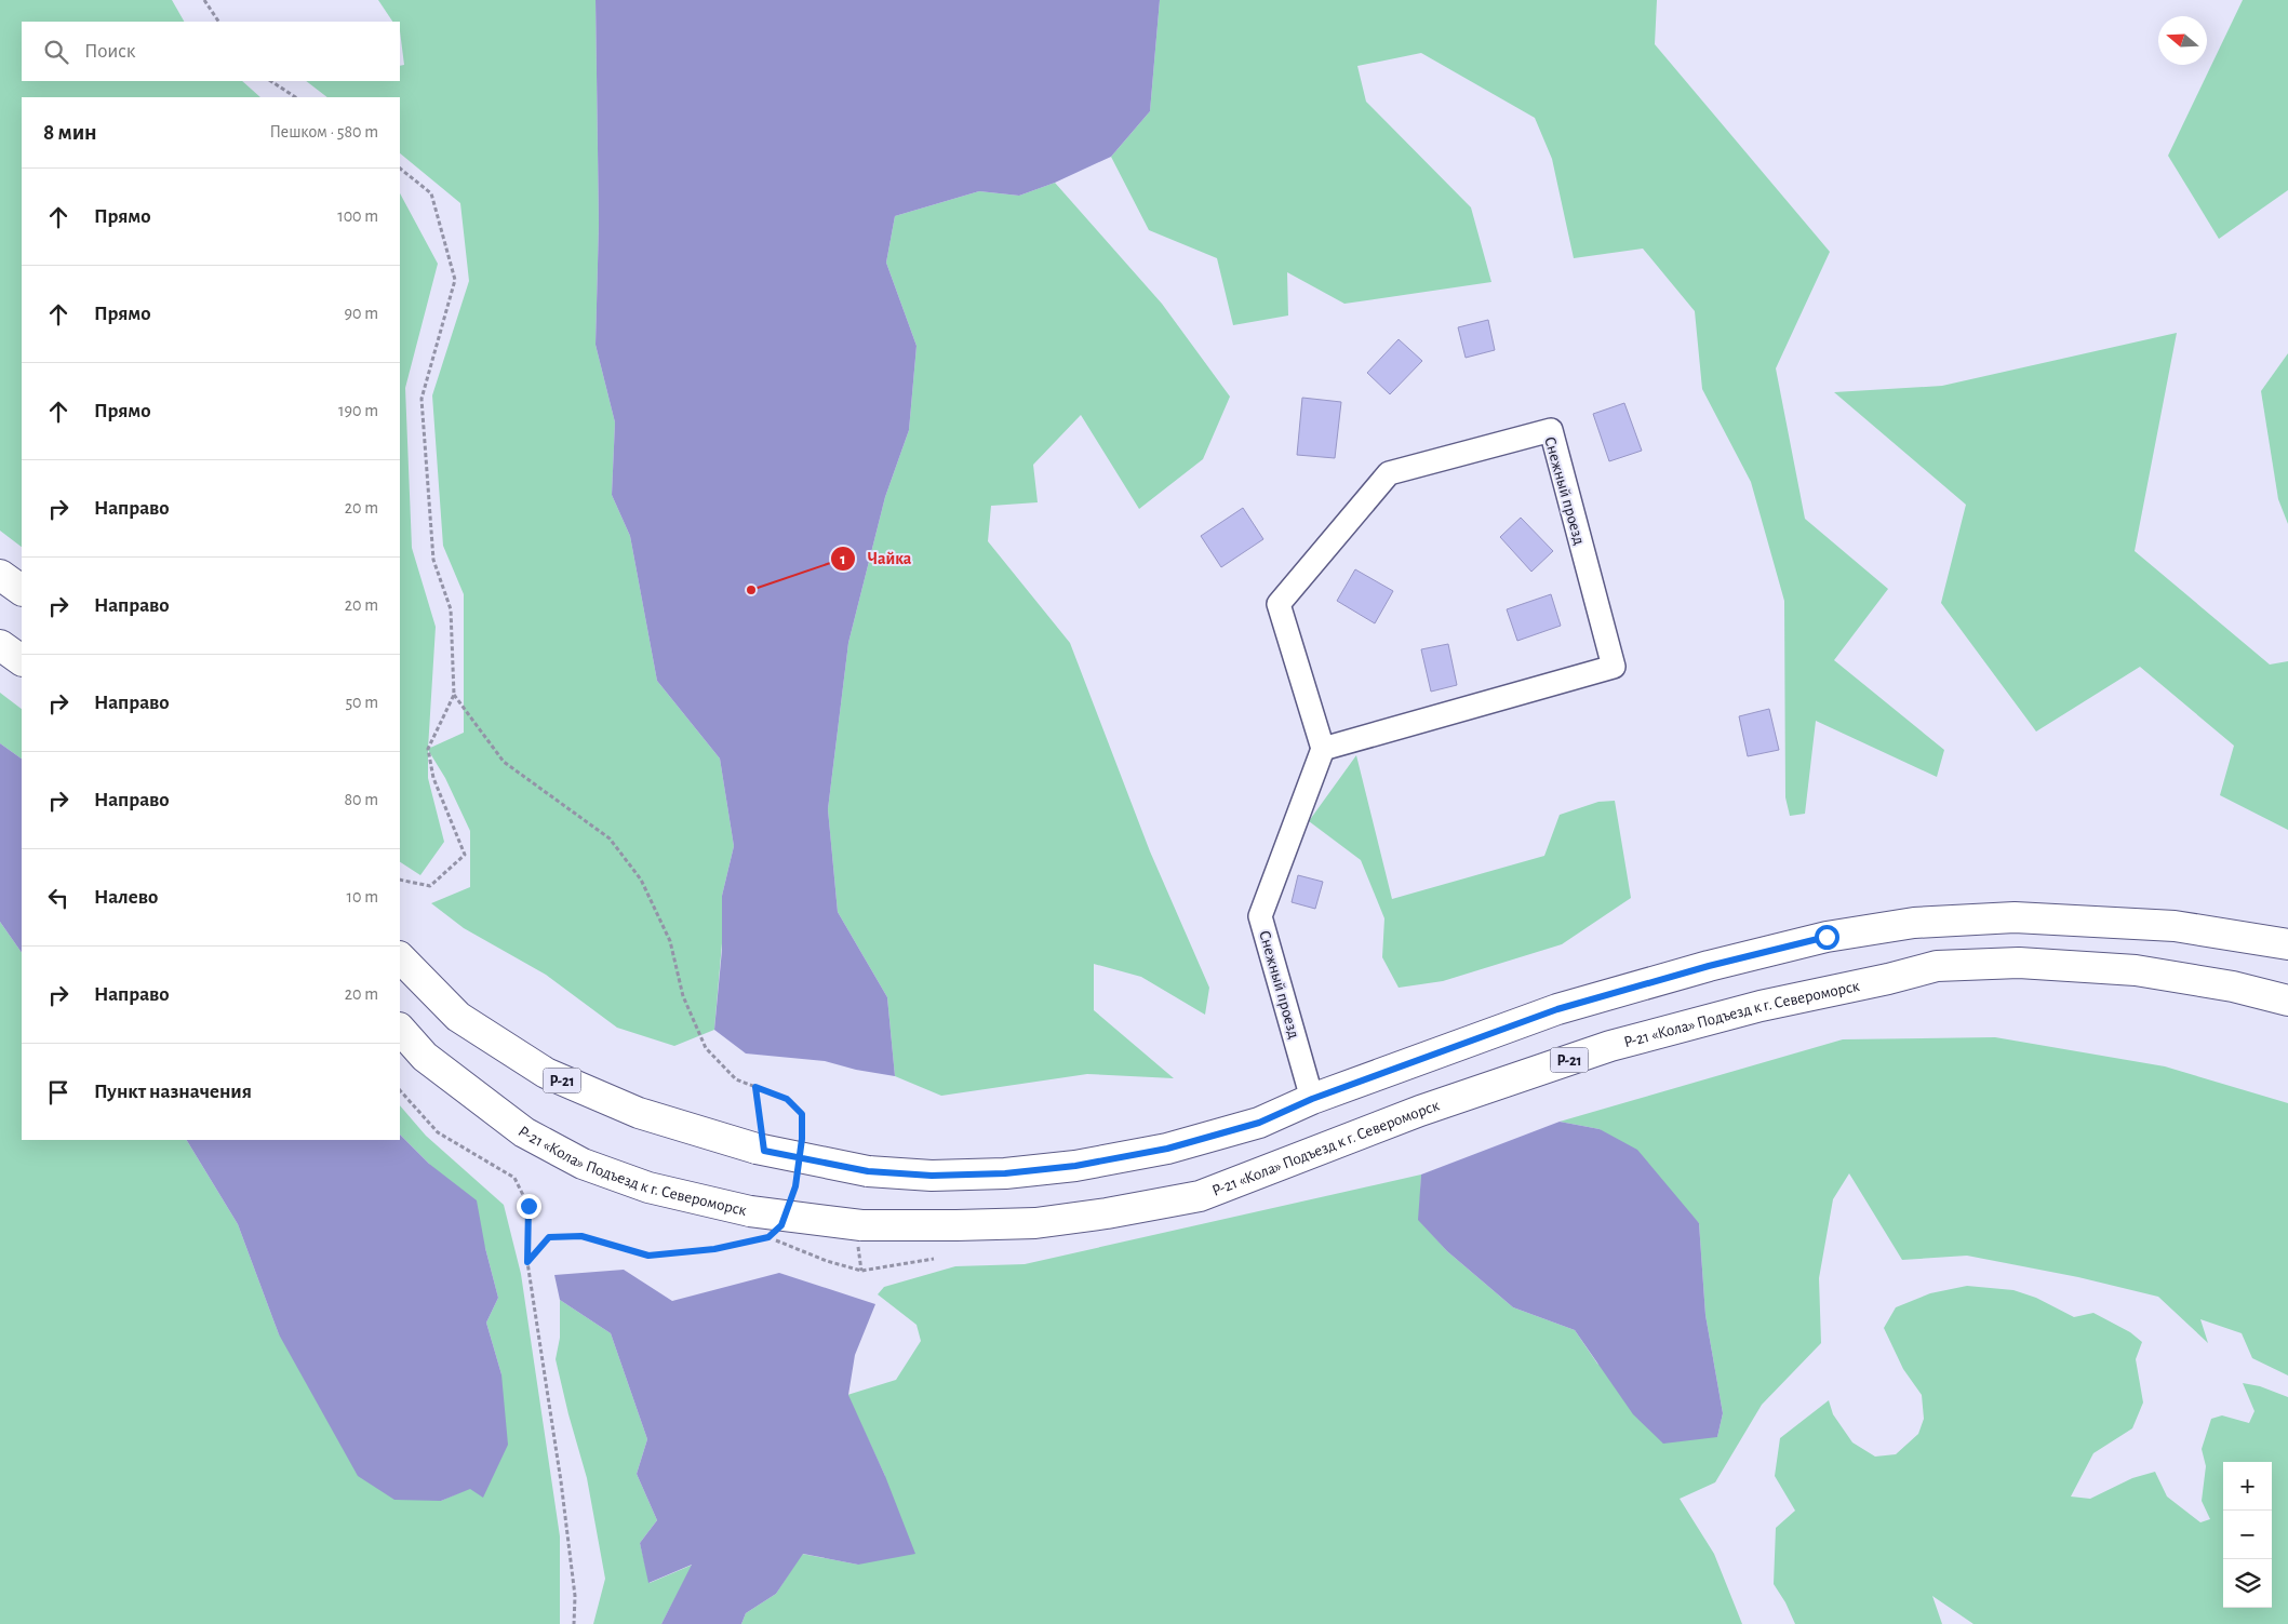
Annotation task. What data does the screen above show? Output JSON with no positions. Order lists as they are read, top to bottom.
{
  "streets": {
    "main road": ["Р-21 «Кола» Подъезд к г. Североморск", "Р-21"],
    "street": ["Снежный проезд"]
  },
  "crossings": [
    ["Снежный проезд", "Р-21"]
  ],
  "places": ["Чайка"],
  "north": "left",
  "page": {
    "search": "Поиск",
    "heading": ["8 мин", "Пешком · 580 m"],
    "list": [
      ["Прямо", "100 m"],
      ["Прямо", "90 m"],
      ["Прямо", "190 m"],
      ["Направо", "20 m"],
      ["Направо", "20 m"],
      ["Направо", "50 m"],
      ["Направо", "80 m"],
      ["Налево", "10 m"],
      ["Направо", "20 m"],
      "Пункт назначения"
    ],
    "map_buttons": ["+", "−"]
  }
}
